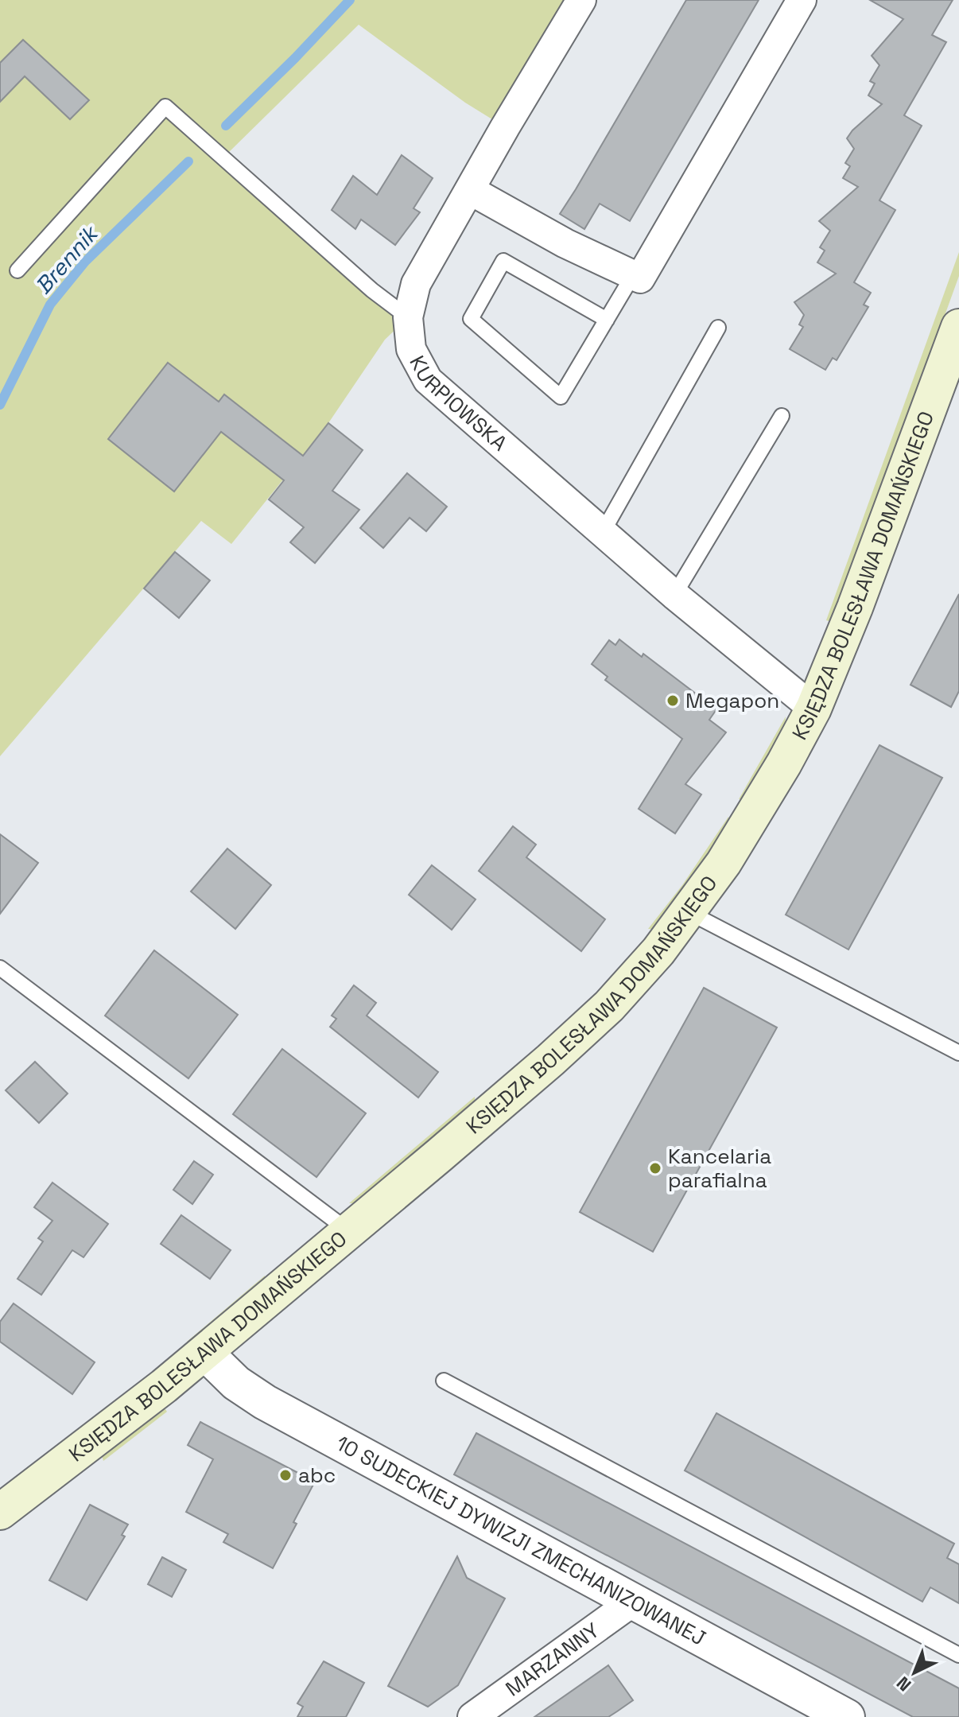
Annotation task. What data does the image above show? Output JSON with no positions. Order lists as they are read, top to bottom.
{
  "streets": {
    "main road": ["KSIĘDZA BOLESŁAWA DOMAŃSKIEGO"],
    "street": ["KURPIOWSKA", "10 SUDECKIEJ DYWIZJI ZMECHANIZOWANEJ", "MARZANNY"]
  },
  "crossings": [
    ["KURPIOWSKA", "KSIĘDZA BOLESŁAWA DOMAŃSKIEGO"],
    ["KSIĘDZA BOLESŁAWA DOMAŃSKIEGO", "10 SUDECKIEJ DYWIZJI ZMECHANIZOWANEJ"],
    ["10 SUDECKIEJ DYWIZJI ZMECHANIZOWANEJ", "MARZANNY"]
  ],
  "water": ["Brennik"],
  "places": ["Megapon", "Kancelaria parafialna", "abc"],
  "north": "bottom left"
}
